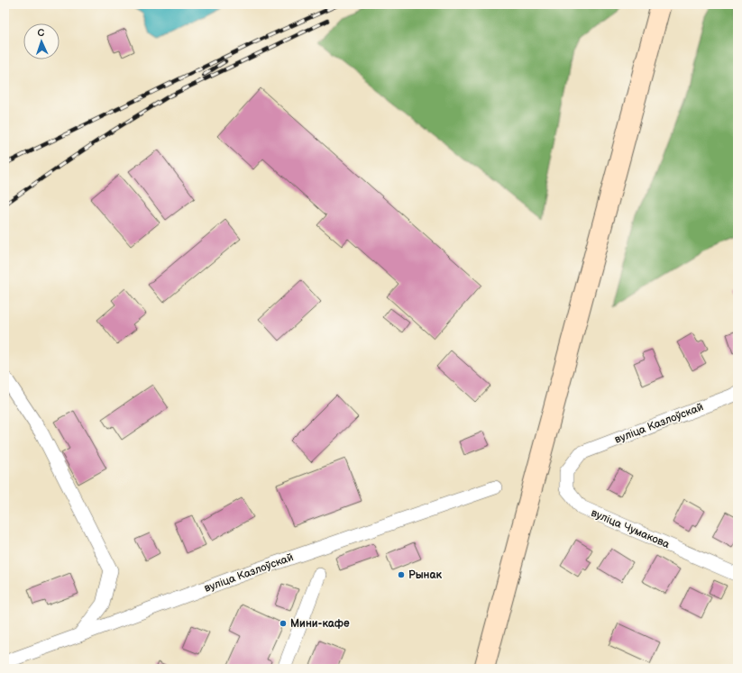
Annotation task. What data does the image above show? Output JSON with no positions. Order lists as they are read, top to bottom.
{
  "streets": {
    "street": ["вуліца Казлоўскай", "вуліца Чумакова"]
  },
  "crossings": [
    ["вуліца Казлоўскай", "вуліца Чумакова"]
  ],
  "places": ["Рынак", "Мини-кафе"],
  "north": "top"
}
